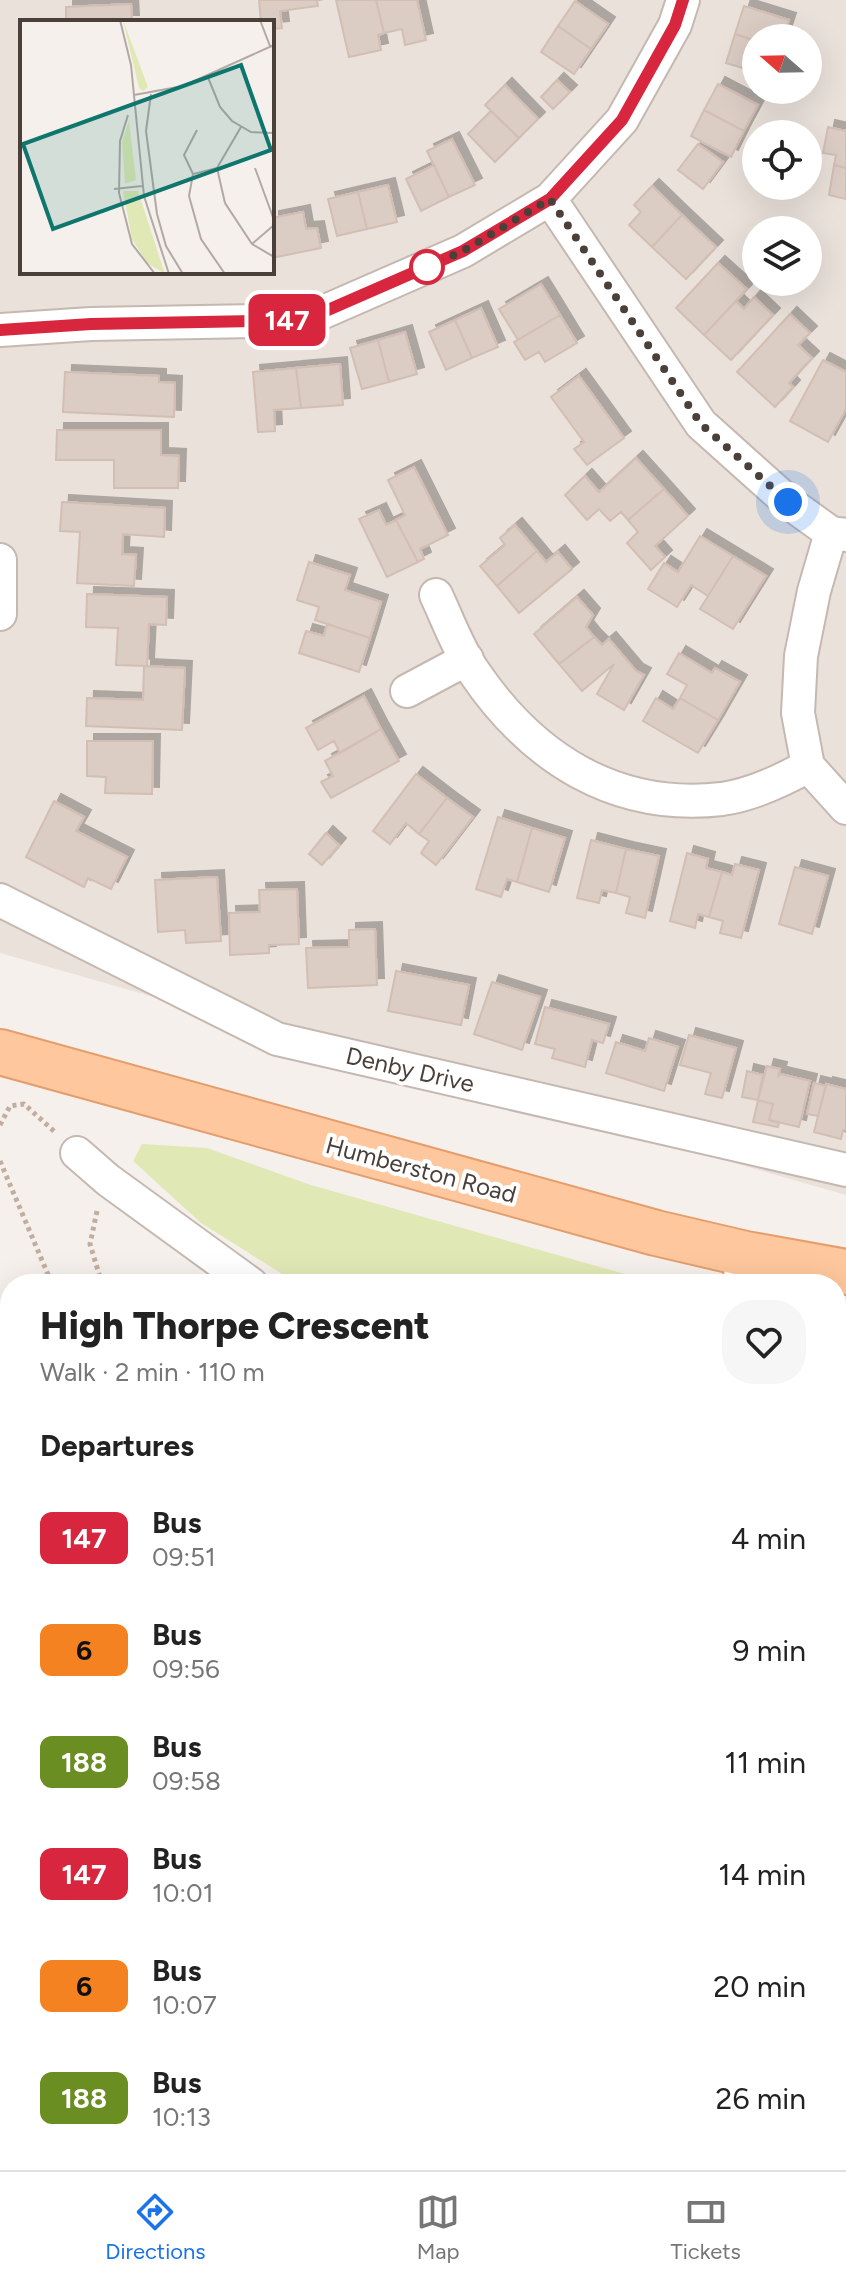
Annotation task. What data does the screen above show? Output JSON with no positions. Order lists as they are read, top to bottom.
{
  "streets": {
    "main road": ["Humberston Road"],
    "street": ["Denby Drive"]
  },
  "lines": ["bus line 147"],
  "north": "left",
  "page": {
    "on_map": "147",
    "heading": [
      ["High Thorpe Crescent", "Walk · 2 min · 110 m"],
      "Departures"
    ],
    "list": [
      {
        "mark": "147",
        "name": "Bus",
        "note": "09:51",
        "value": "4 min"
      },
      {
        "mark": "6",
        "name": "Bus",
        "note": "09:56",
        "value": "9 min"
      },
      {
        "mark": "188",
        "name": "Bus",
        "note": "09:58",
        "value": "11 min"
      },
      {
        "mark": "147",
        "name": "Bus",
        "note": "10:01",
        "value": "14 min"
      },
      {
        "mark": "6",
        "name": "Bus",
        "note": "10:07",
        "value": "20 min"
      },
      {
        "mark": "188",
        "name": "Bus",
        "note": "10:13",
        "value": "26 min"
      }
    ],
    "tabs": ["Directions", "Map", "Tickets"]
  }
}
